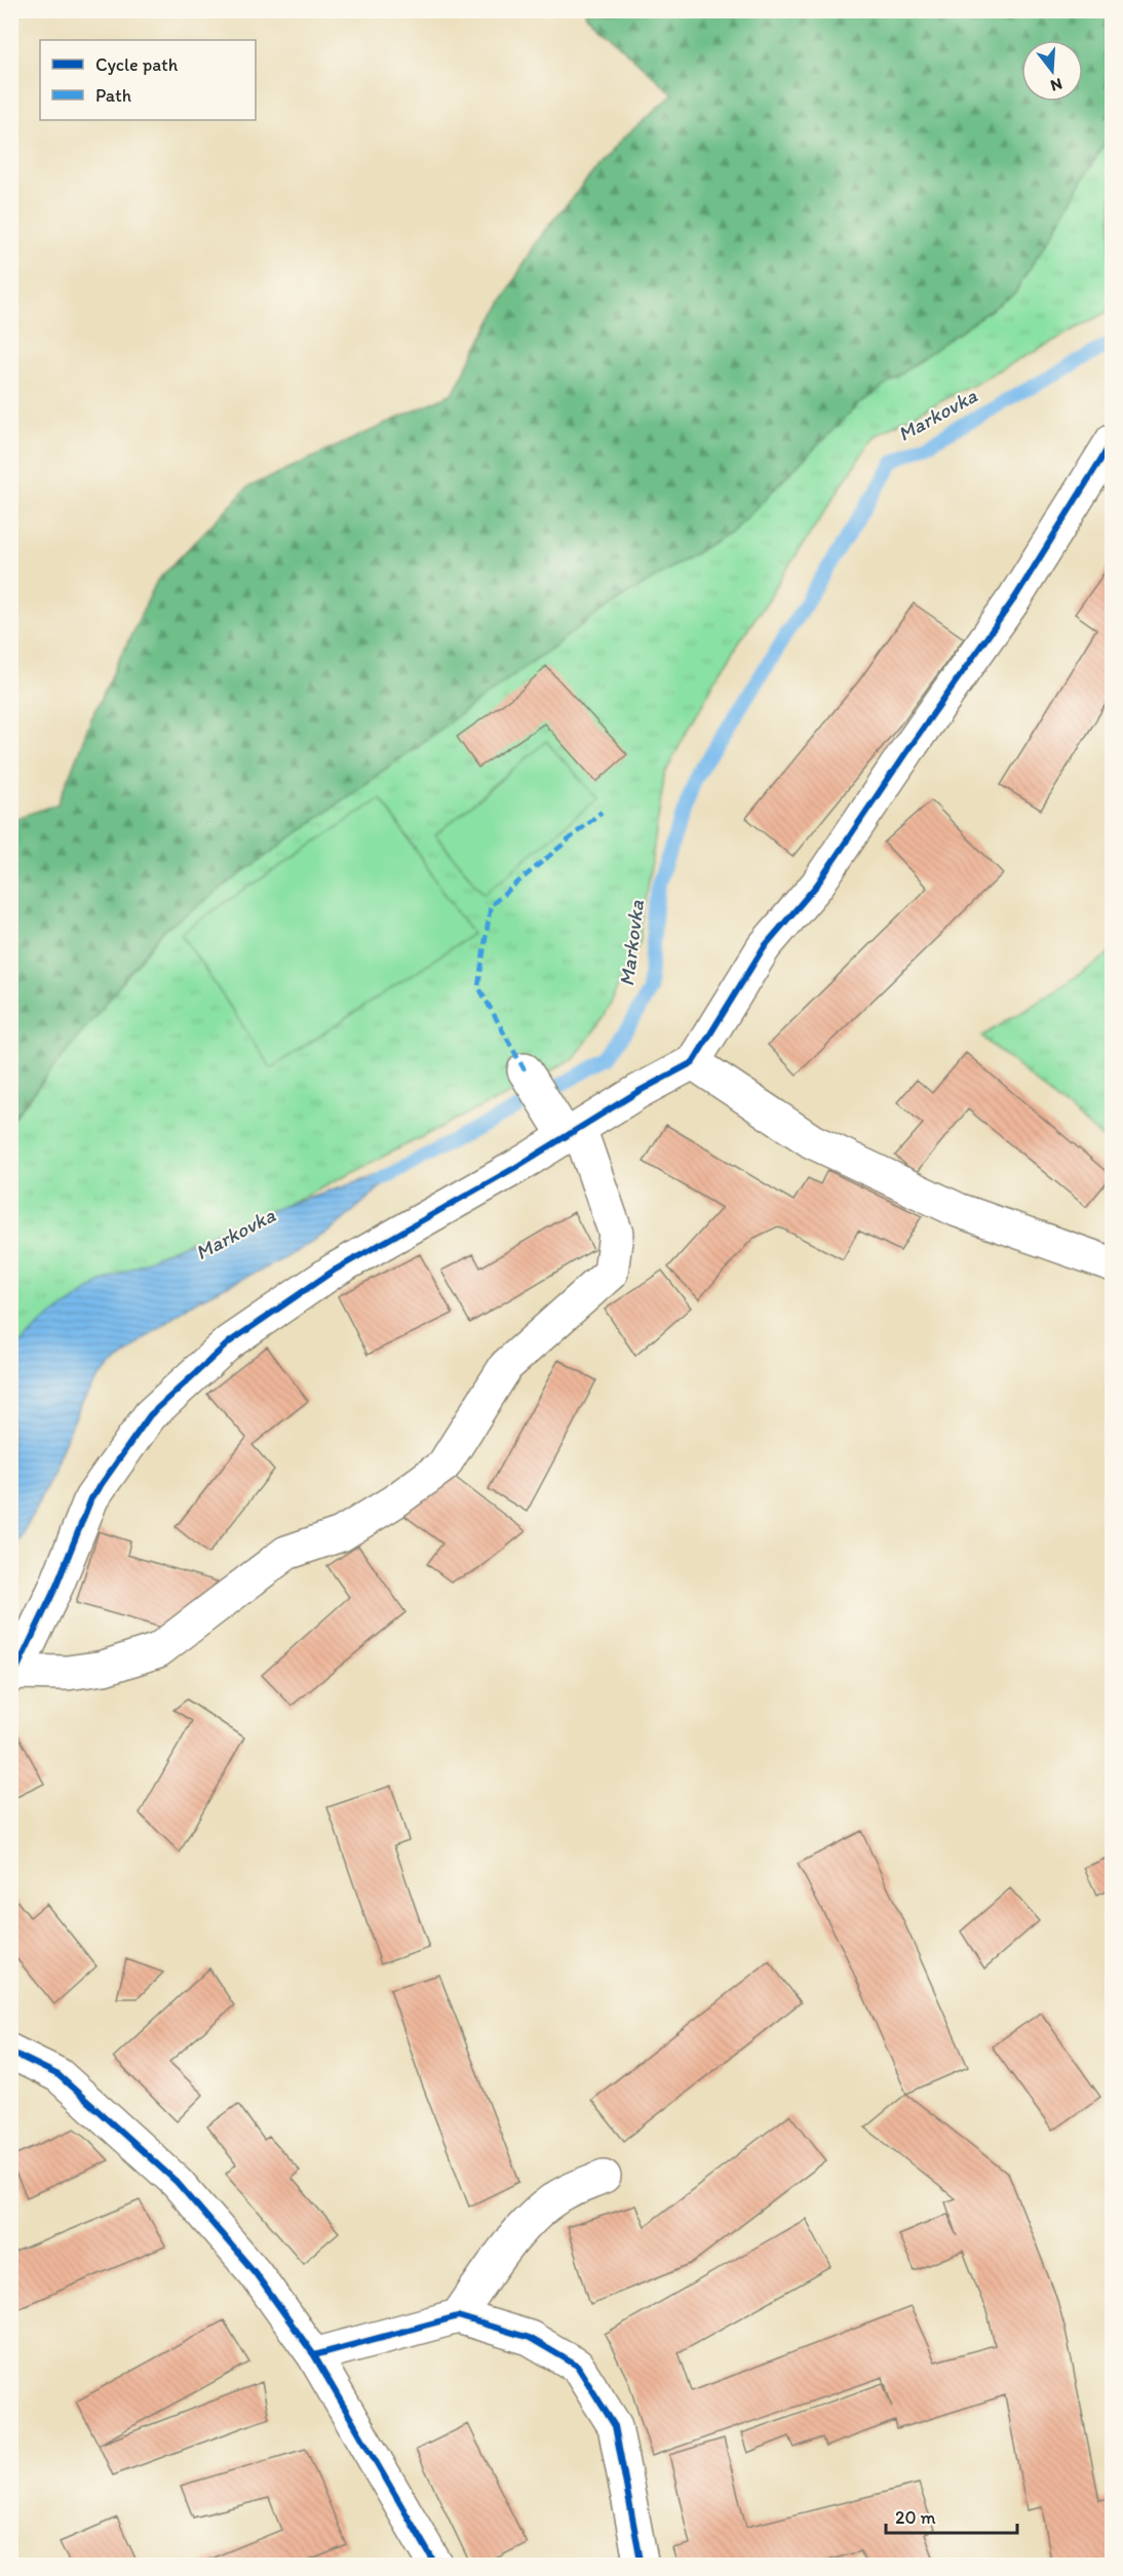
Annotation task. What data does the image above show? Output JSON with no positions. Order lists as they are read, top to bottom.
{
  "water": ["Markovka"],
  "legend": ["Cycle path", "Path"],
  "scale_bar": "20 m",
  "north": "bottom"
}
